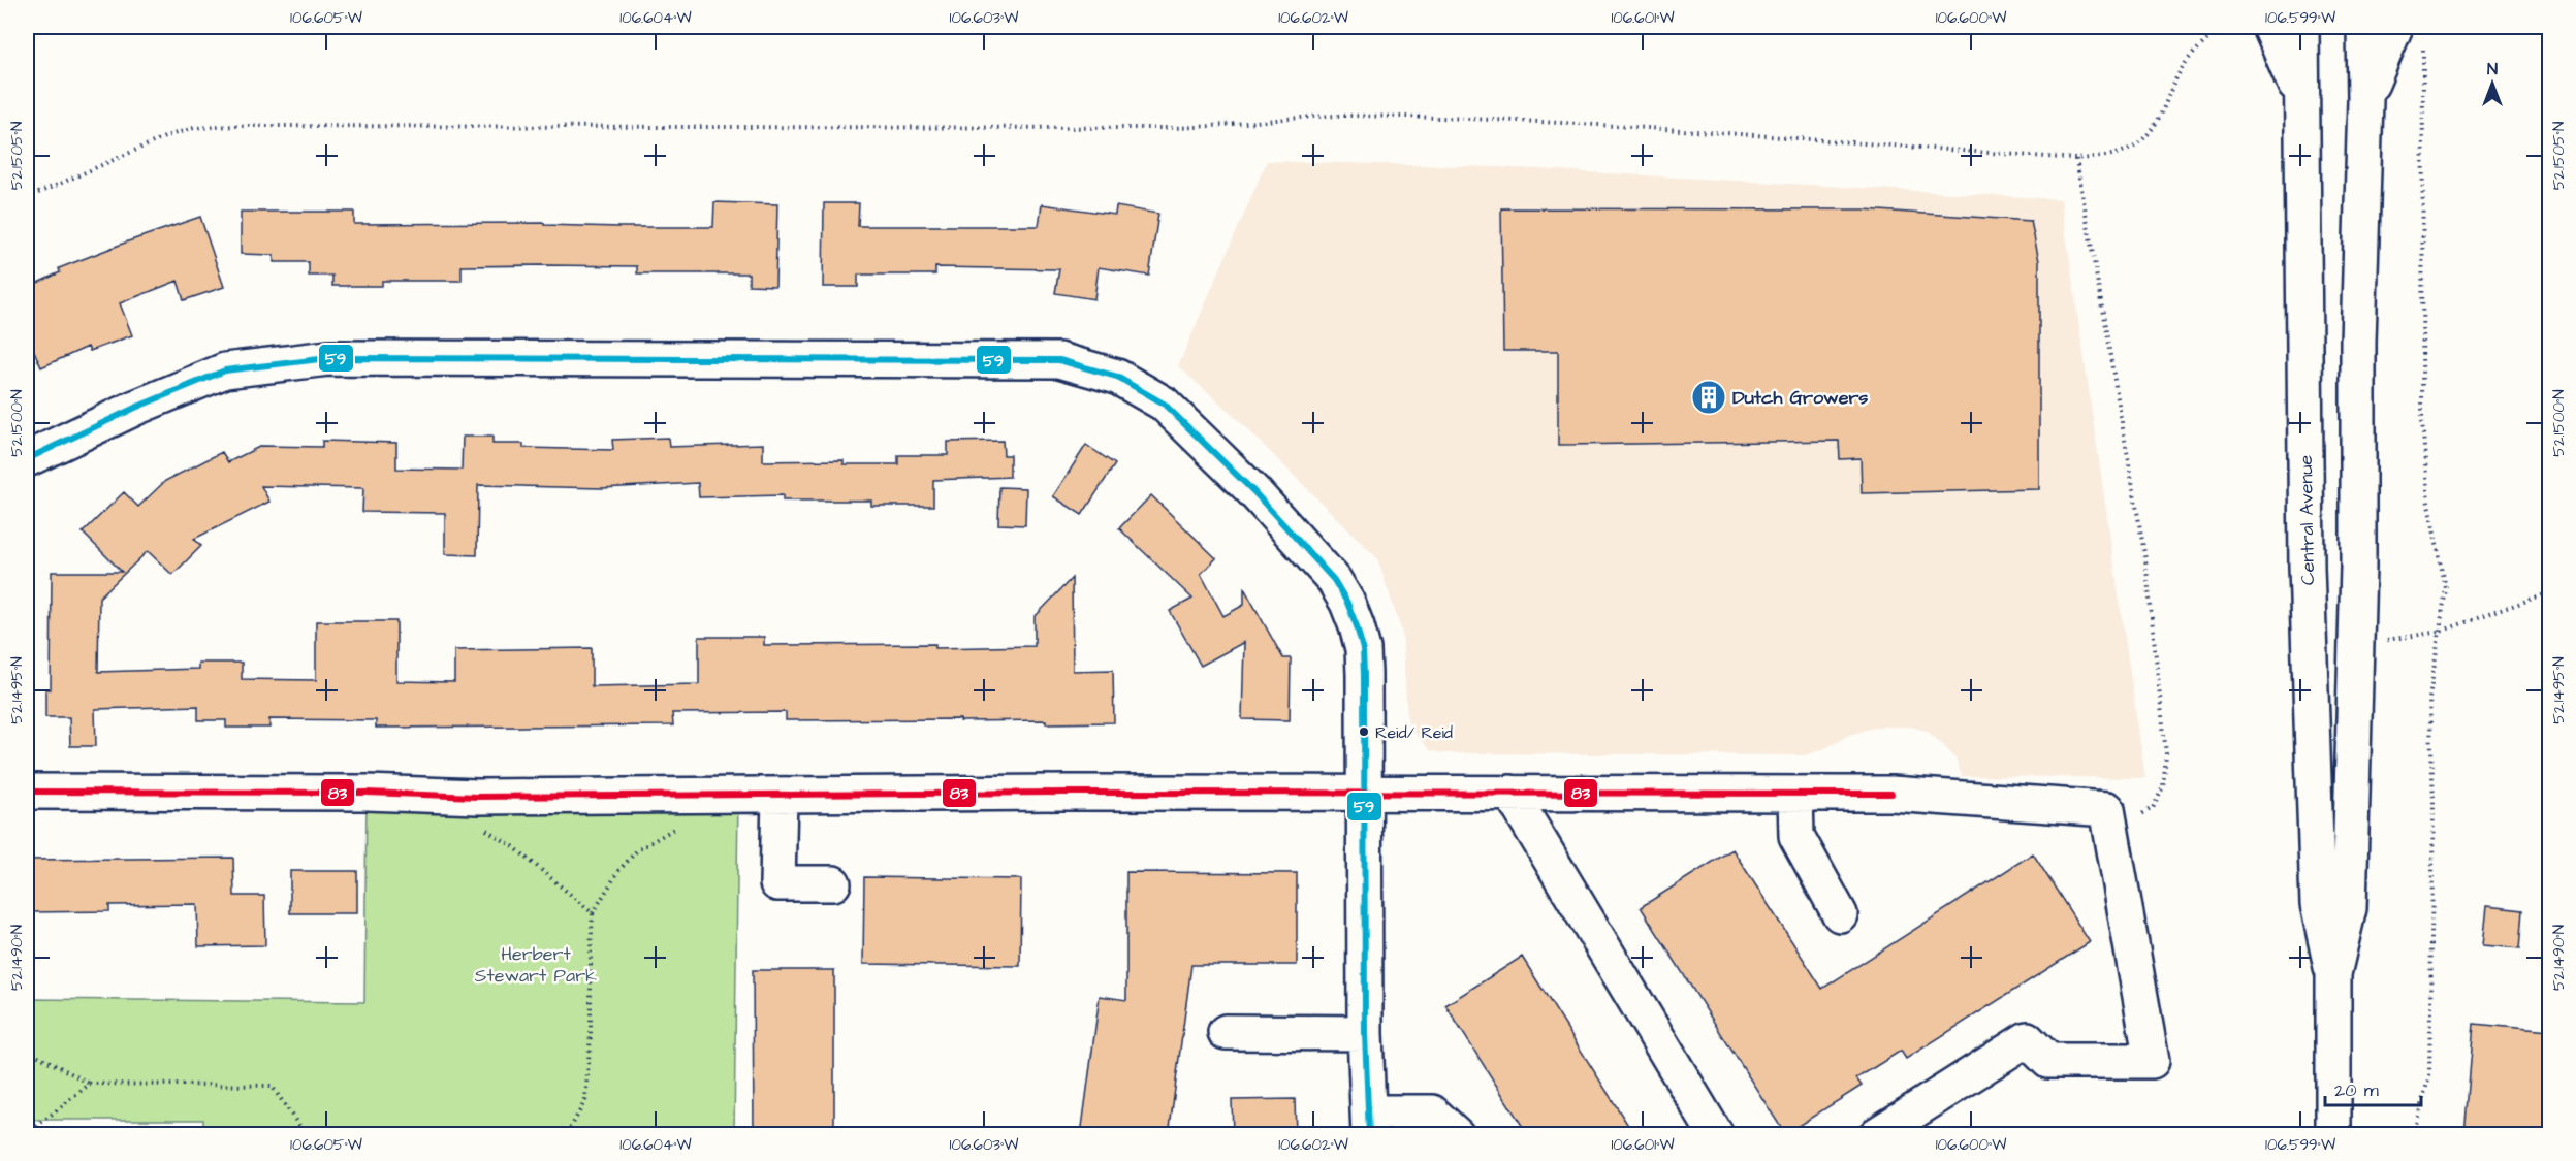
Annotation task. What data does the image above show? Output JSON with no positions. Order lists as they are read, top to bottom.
{
  "streets": {
    "street": ["Central Avenue"]
  },
  "parks": ["Herbert Stewart Park"],
  "places": {
    "building": ["Dutch Growers"],
    "other": ["Reid/ Reid"]
  },
  "lines": ["transit line 59", "transit line 83"],
  "scale_bar": "20 m",
  "north": "top",
  "coordinates": [
    "106.605°W",
    "106.604°W",
    "106.603°W",
    "106.602°W",
    "106.601°W",
    "106.600°W",
    "106.599°W",
    "52.1505°N",
    "52.1500°N",
    "52.1495°N",
    "52.1490°N"
  ]
}
